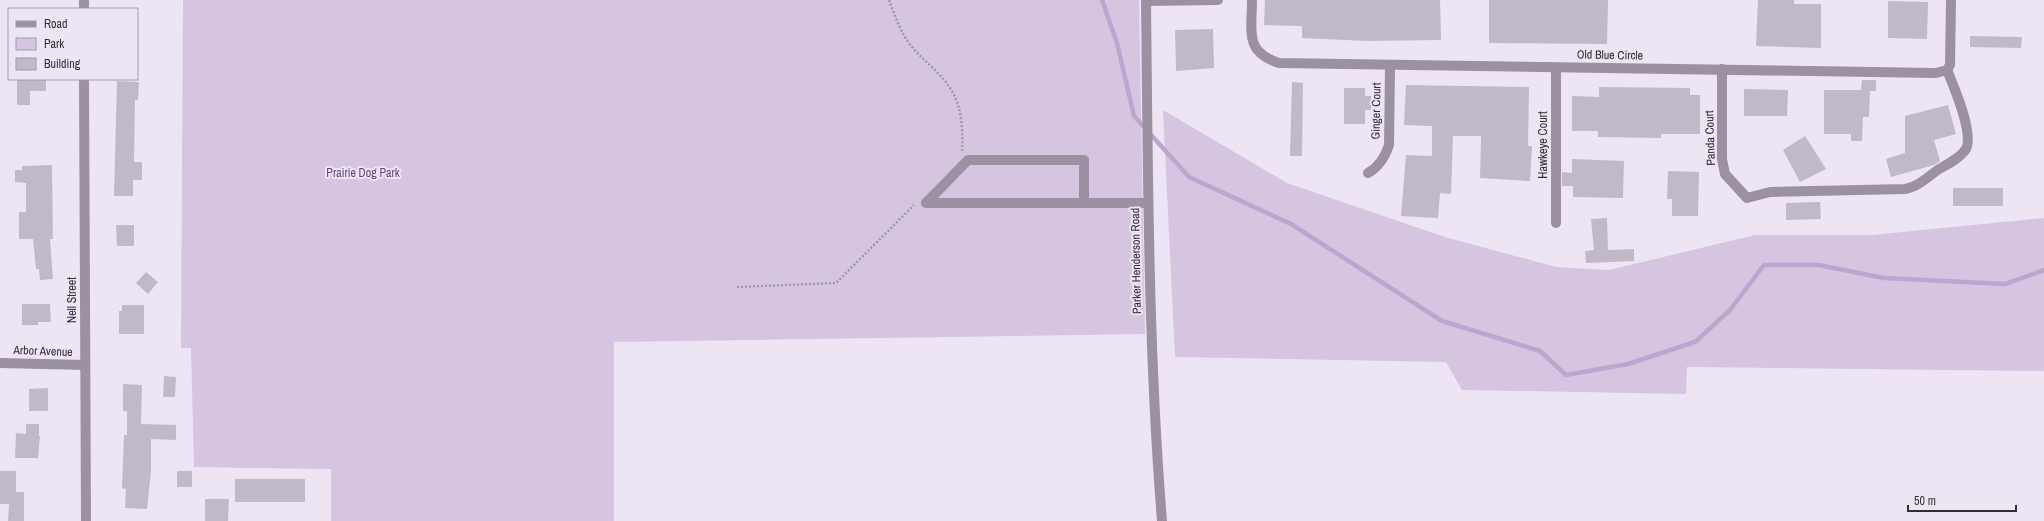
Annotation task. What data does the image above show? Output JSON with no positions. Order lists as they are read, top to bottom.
{
  "streets": {
    "street": [
      "Old Blue Circle",
      "Ginger Court",
      "Panda Court",
      "Hawkeye Court",
      "Parker Henderson Road",
      "Nell Street",
      "Arbor Avenue"
    ]
  },
  "crossings": [
    ["Old Blue Circle", "Ginger Court"],
    ["Old Blue Circle", "Panda Court"],
    ["Old Blue Circle", "Hawkeye Court"],
    ["Nell Street", "Arbor Avenue"]
  ],
  "parks": ["Prairie Dog Park"],
  "legend": ["Road", "Park", "Building"],
  "scale_bar": "50 m"
}
